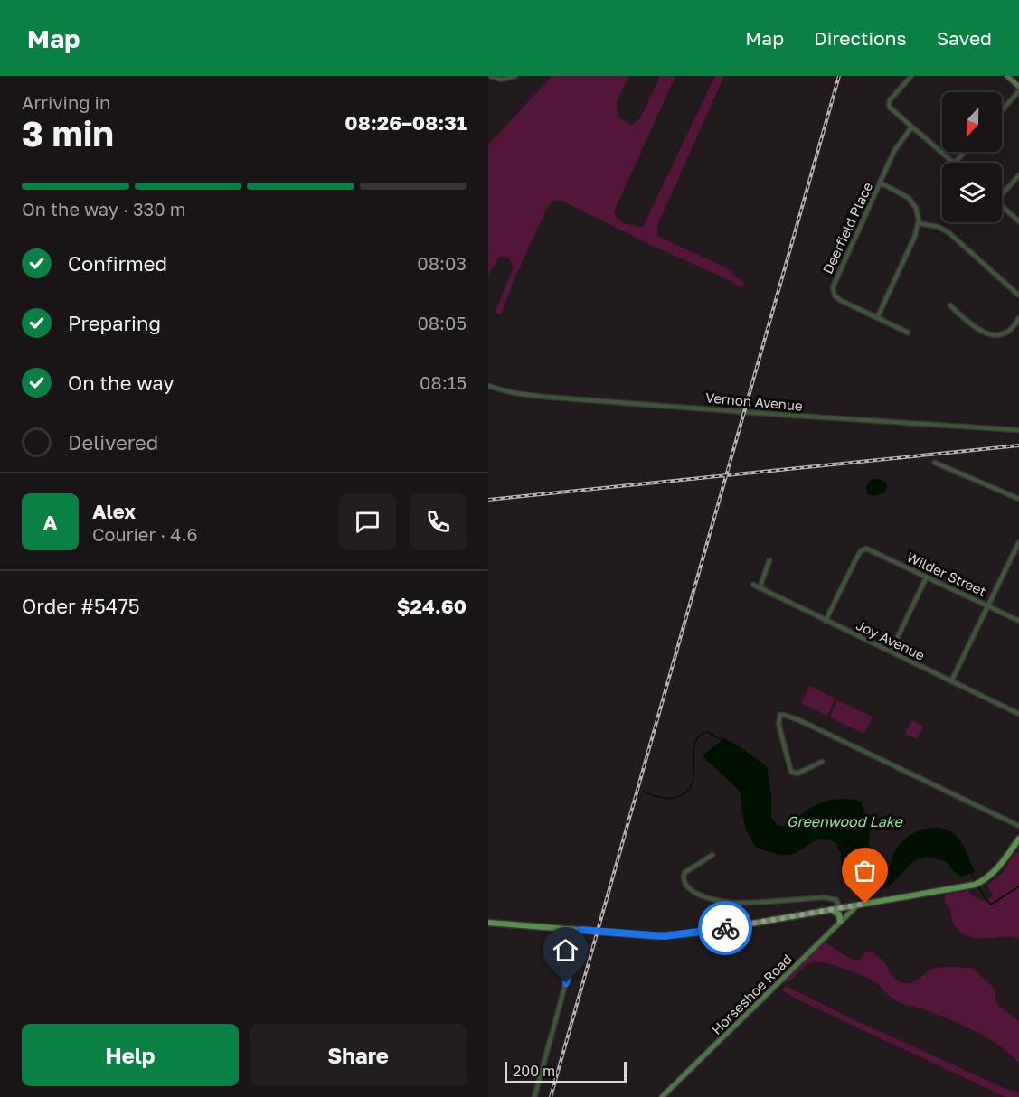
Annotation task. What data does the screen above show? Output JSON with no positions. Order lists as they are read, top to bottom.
{
  "streets": {
    "street": [
      "Deerfield Place",
      "Vernon Avenue",
      "Wilder Street",
      "Joy Avenue",
      "Horseshoe Road"
    ]
  },
  "crossings": [
    ["Wilder Street", "Joy Avenue"]
  ],
  "water": ["Greenwood Lake"],
  "scale_bar": "200 m",
  "north": "bottom",
  "page": {
    "header": "Map",
    "nav": ["Map", "Directions", "Saved"],
    "heading": ["3 min", "Arriving in", "08:26–08:31"],
    "panel": [
      "Alex",
      "Courier · 4.6",
      "Order #5475",
      "$24.60"
    ],
    "bar": "On the way · 330 m",
    "list": [
      ["Confirmed", "08:03"],
      ["Preparing", "08:05"],
      ["On the way", "08:15"],
      "Delivered"
    ],
    "round": "A",
    "buttons": ["Help", "Share"],
    "scale": "200 m"
  }
}
